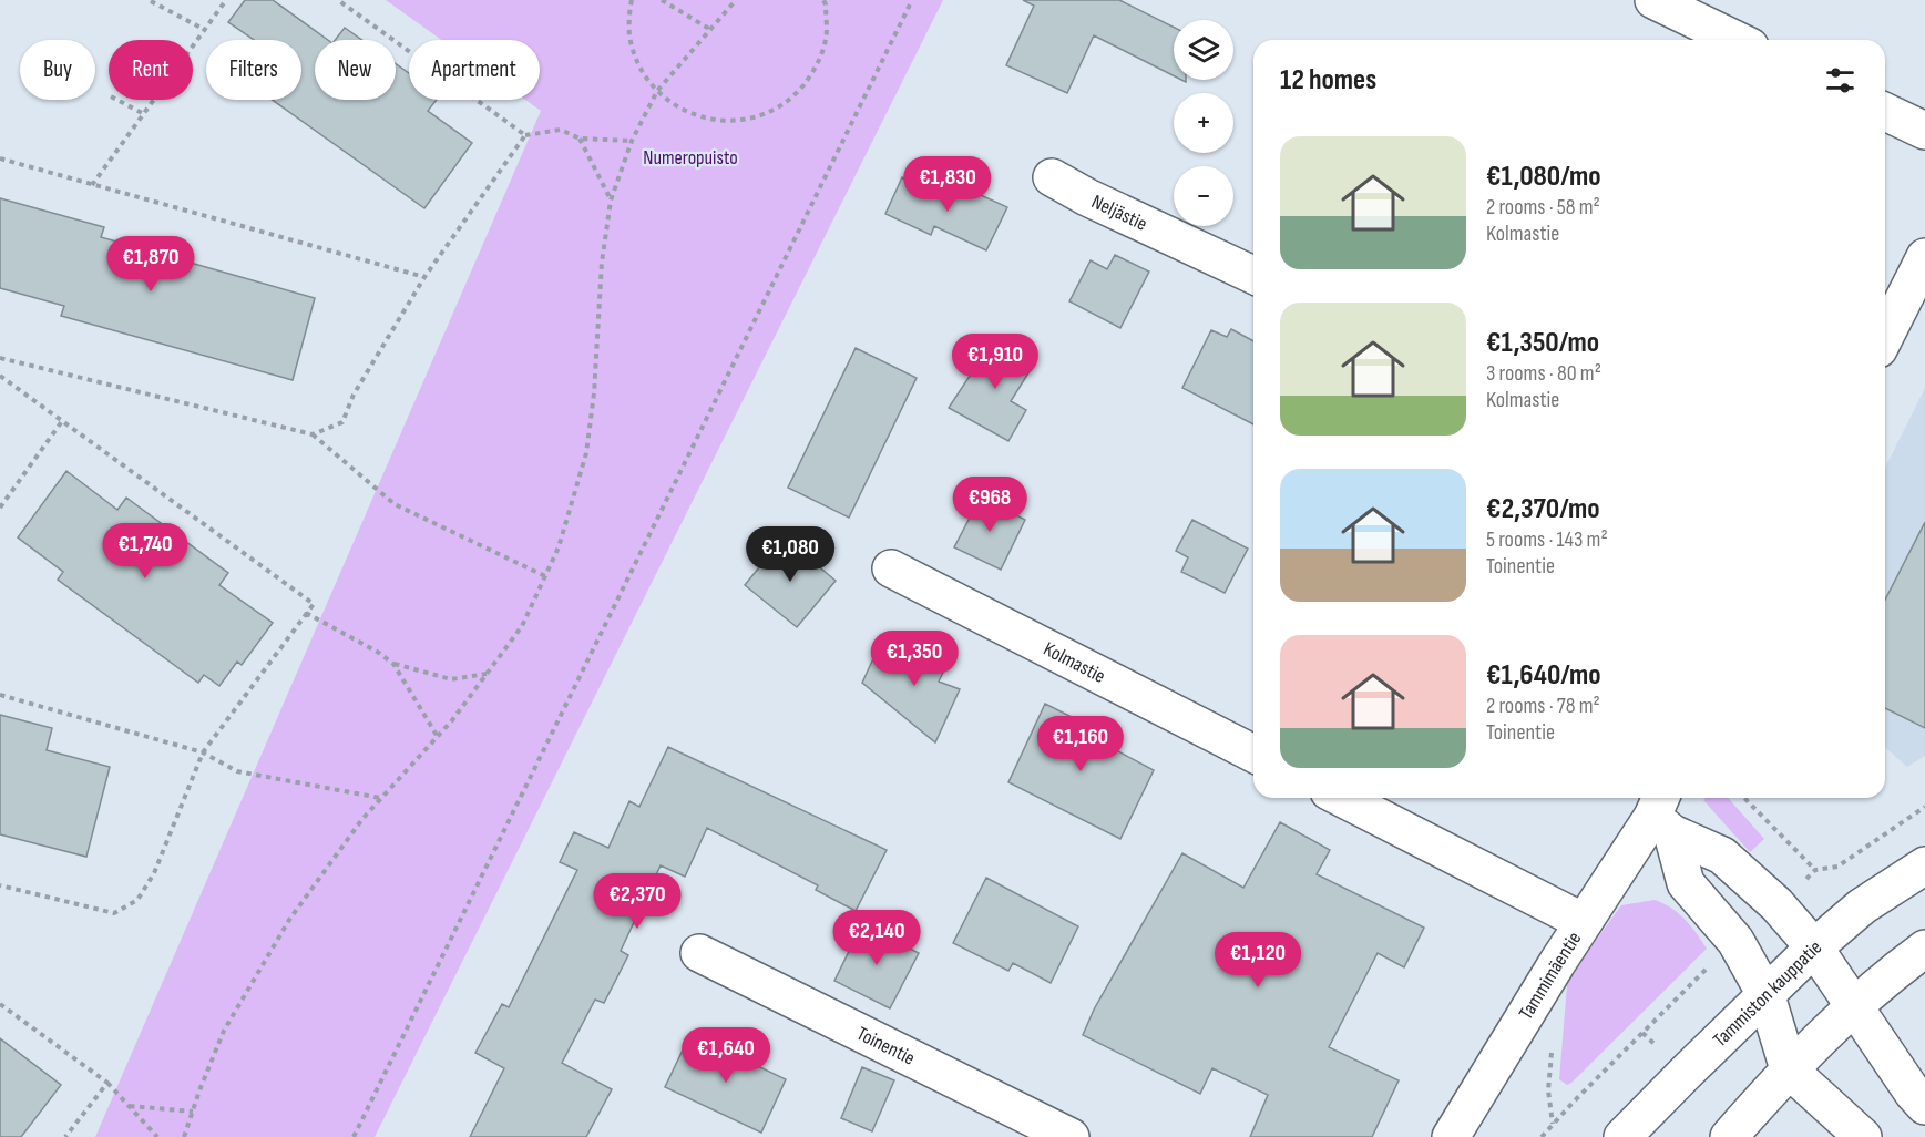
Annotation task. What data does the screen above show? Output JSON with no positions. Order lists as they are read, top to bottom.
{
  "streets": {
    "street": [
      "Neljästie",
      "Kolmastie",
      "Tammimäentie",
      "Tammiston kauppatie",
      "Toinentie"
    ]
  },
  "parks": ["Numeropuisto"],
  "page": {
    "map_buttons": ["+", "−"],
    "chip": [
      "Buy",
      "Rent",
      "Filters",
      "New",
      "Apartment"
    ],
    "heading": "12 homes",
    "list": [
      {
        "name": "€1,080/mo",
        "note": "2 rooms · 58 m² · Kolmastie"
      },
      {
        "name": "€1,350/mo",
        "note": "3 rooms · 80 m² · Kolmastie"
      },
      {
        "name": "€2,370/mo",
        "note": "5 rooms · 143 m² · Toinentie"
      },
      {
        "name": "€1,640/mo",
        "note": "2 rooms · 78 m² · Toinentie"
      }
    ],
    "price": [
      "€1,830",
      "€1,870",
      "€1,910",
      "€968",
      "€1,740",
      "€1,080",
      "€1,350",
      "€1,160",
      "€2,370",
      "€2,140",
      "€1,120",
      "€1,640"
    ]
  }
}
